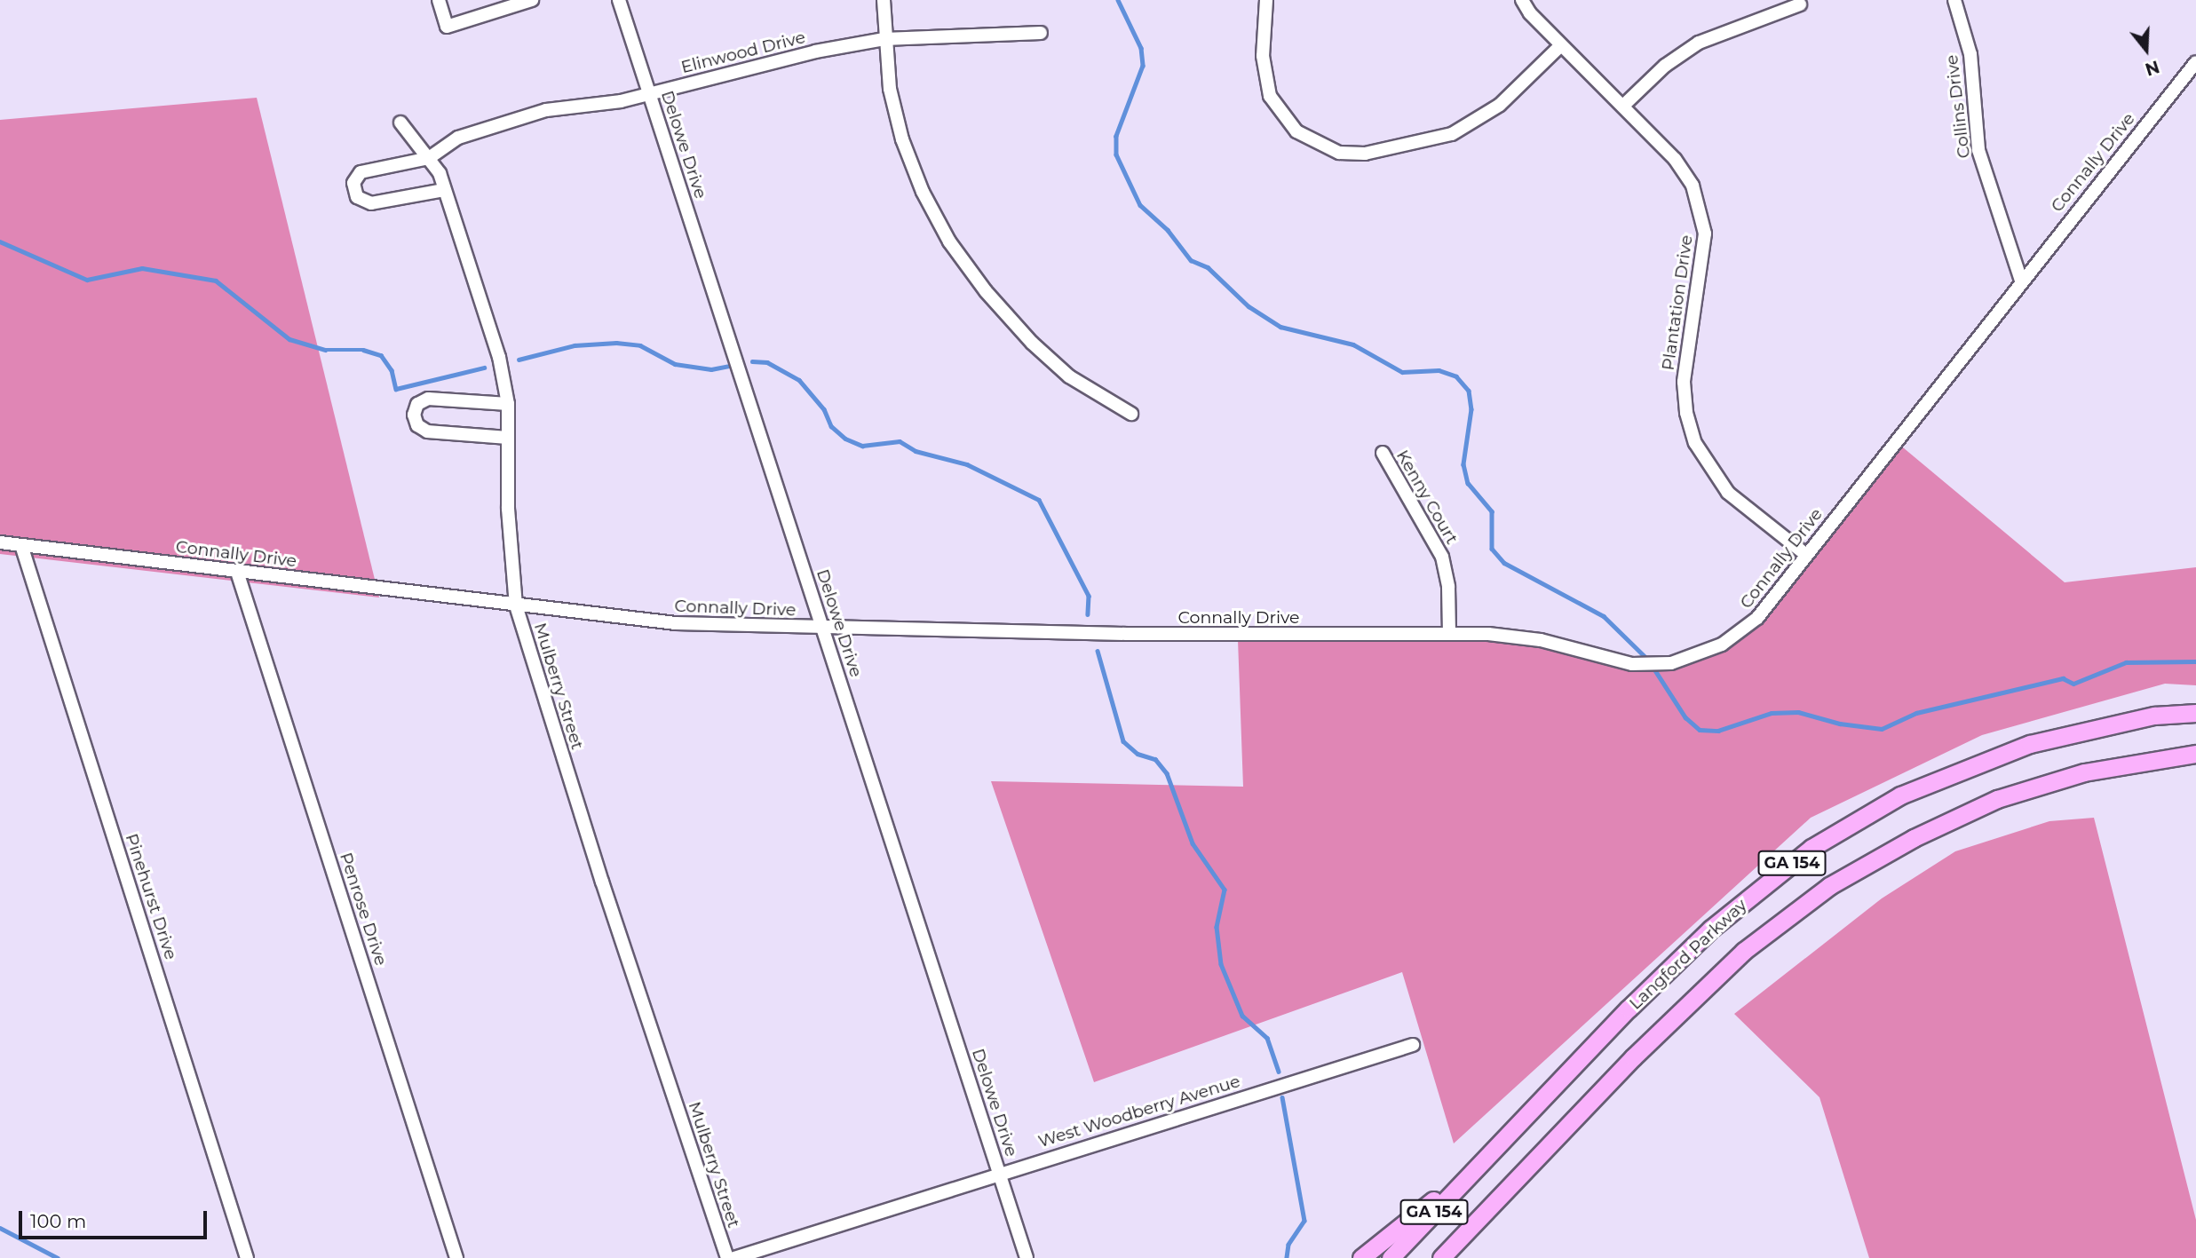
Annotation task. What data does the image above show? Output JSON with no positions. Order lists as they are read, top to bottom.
{
  "streets": {
    "highway": ["GA 154", "Langford Parkway"],
    "street": [
      "Elinwood Drive",
      "Collins Drive",
      "Delowe Drive",
      "Connally Drive",
      "Plantation Drive",
      "Kenny Court",
      "Mulberry Street",
      "Pinehurst Drive",
      "Penrose Drive",
      "West Woodberry Avenue"
    ]
  },
  "crossings": [
    ["Elinwood Drive", "Delowe Drive"],
    ["Elinwood Drive", "Mulberry Street"],
    ["Collins Drive", "Connally Drive"],
    ["Delowe Drive", "Connally Drive"],
    ["Delowe Drive", "West Woodberry Avenue"],
    ["Connally Drive", "Plantation Drive"],
    ["Connally Drive", "Kenny Court"],
    ["Connally Drive", "Mulberry Street"],
    ["Connally Drive", "Pinehurst Drive"],
    ["Connally Drive", "Penrose Drive"]
  ],
  "scale_bar": "100 m",
  "north": "bottom"
}
